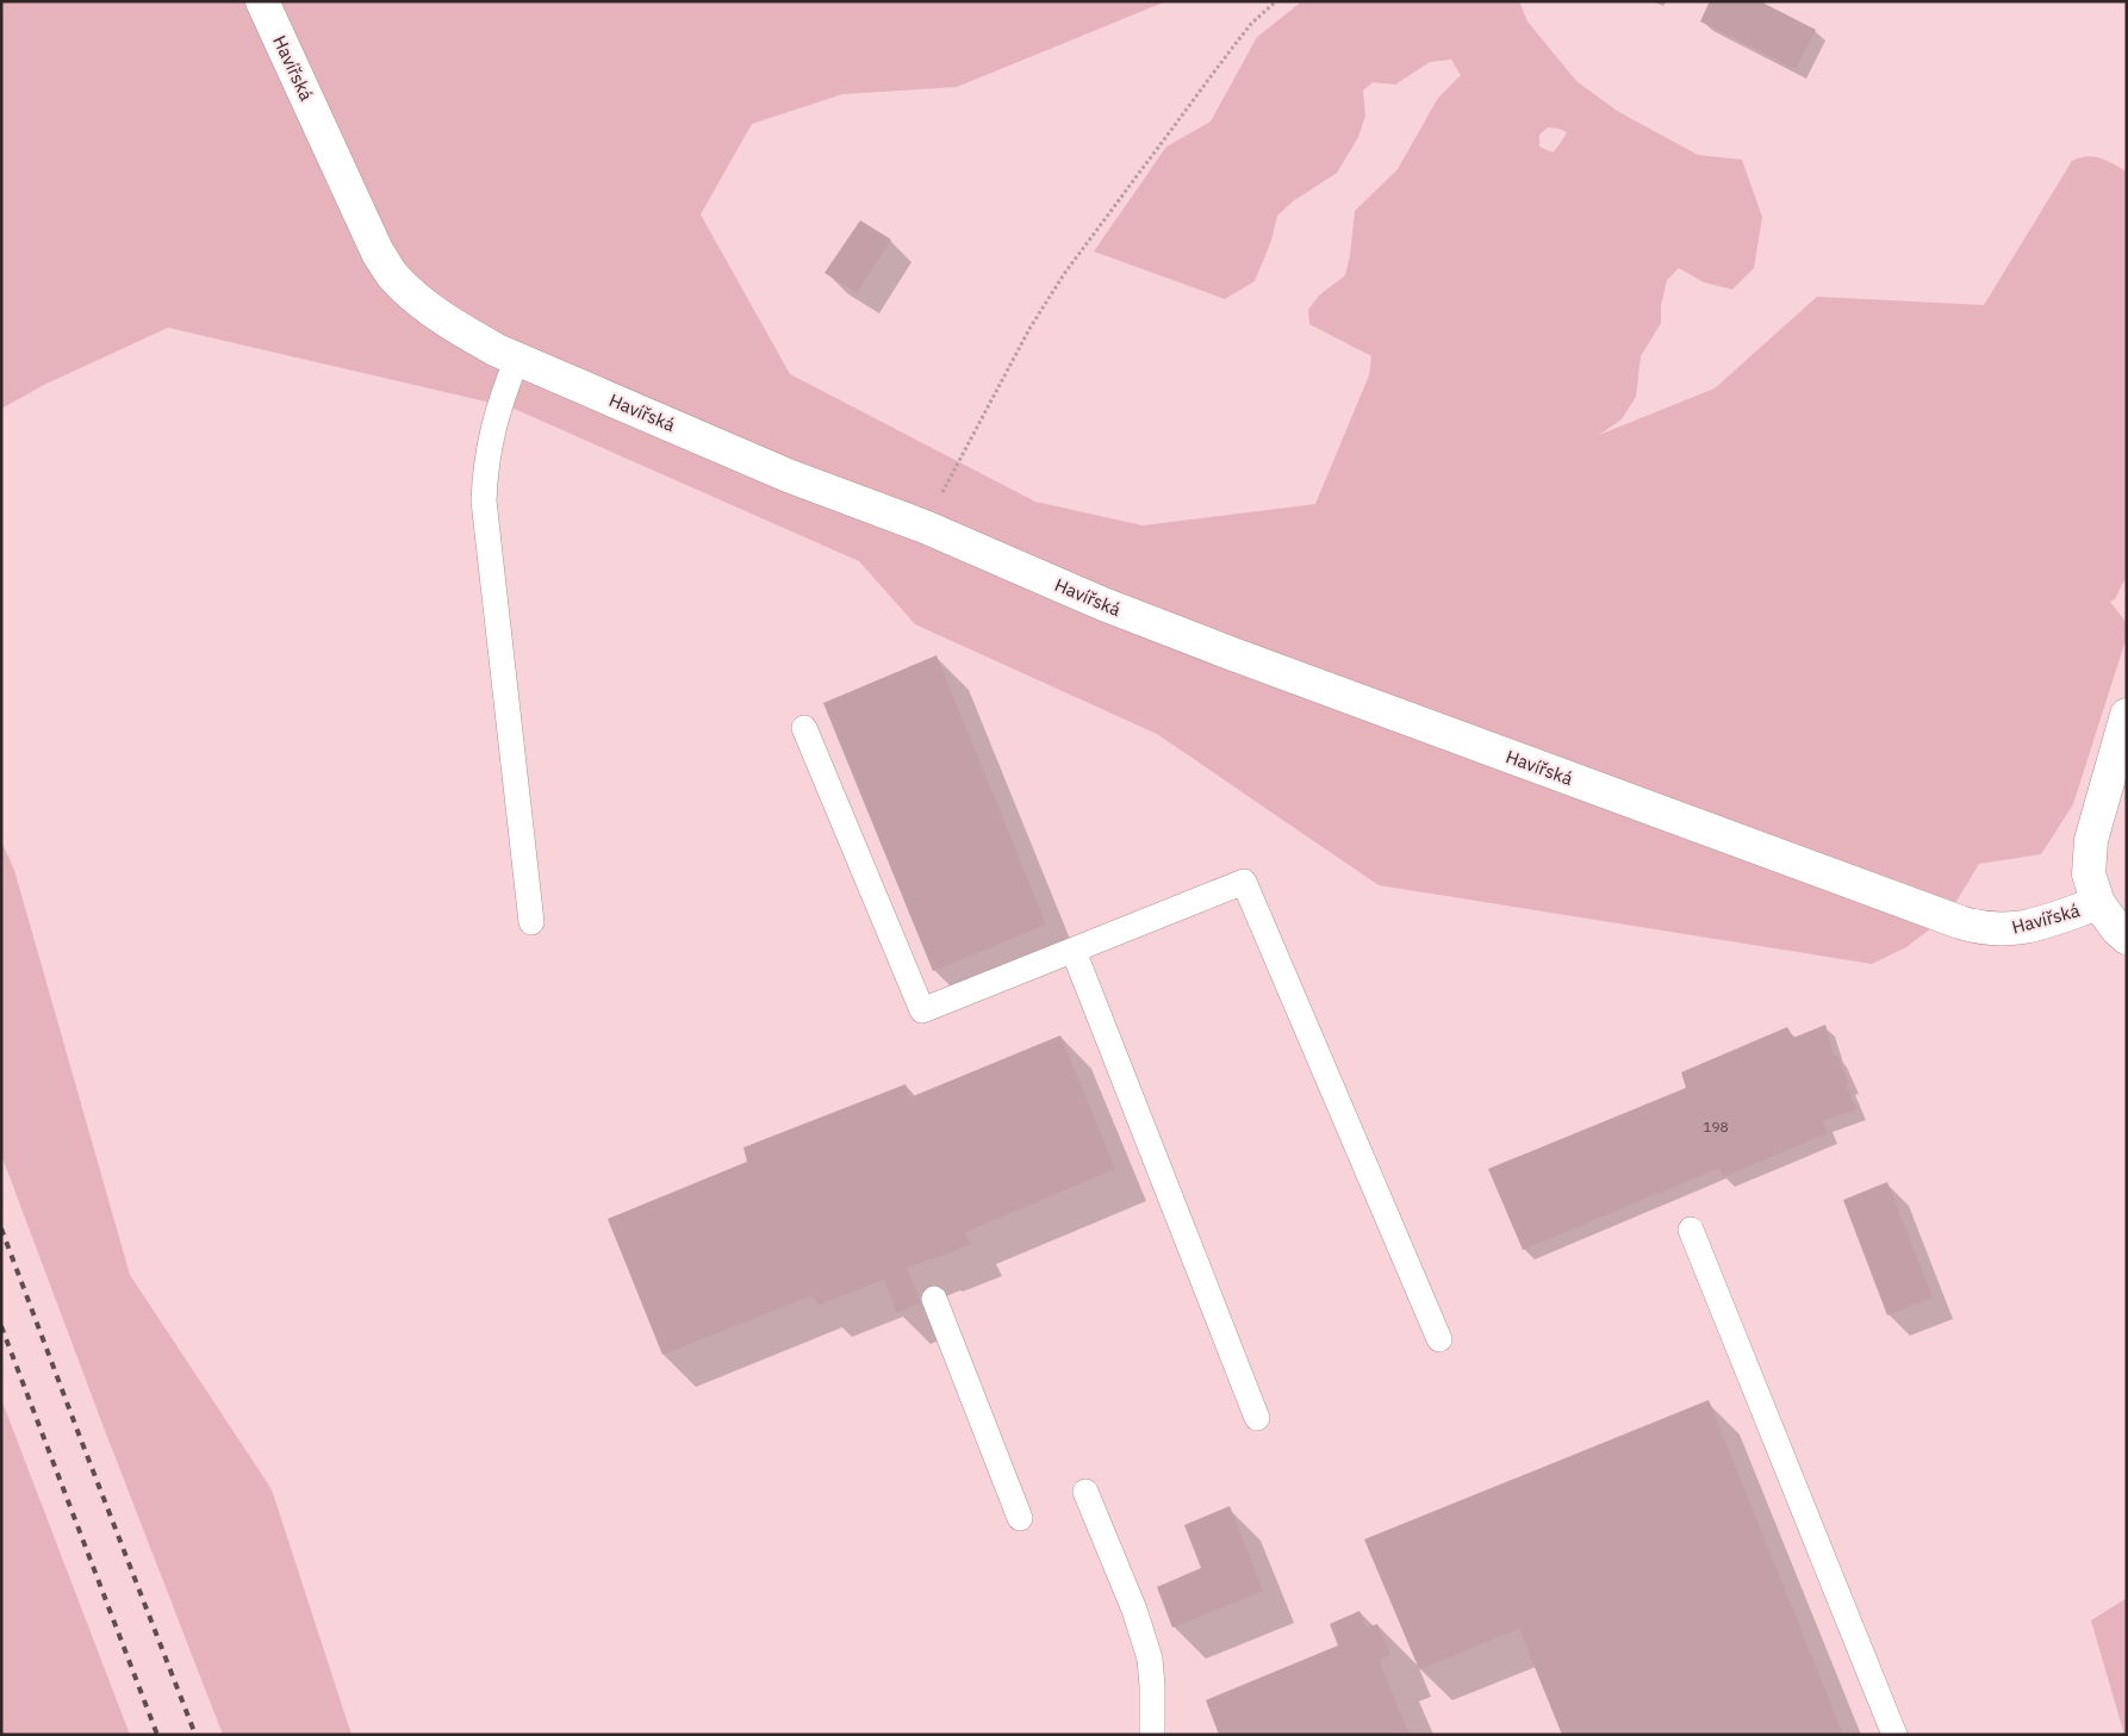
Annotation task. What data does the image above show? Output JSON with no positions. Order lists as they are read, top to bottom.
{
  "streets": {
    "street": ["Havířská"]
  },
  "house_numbers": ["198"]
}
